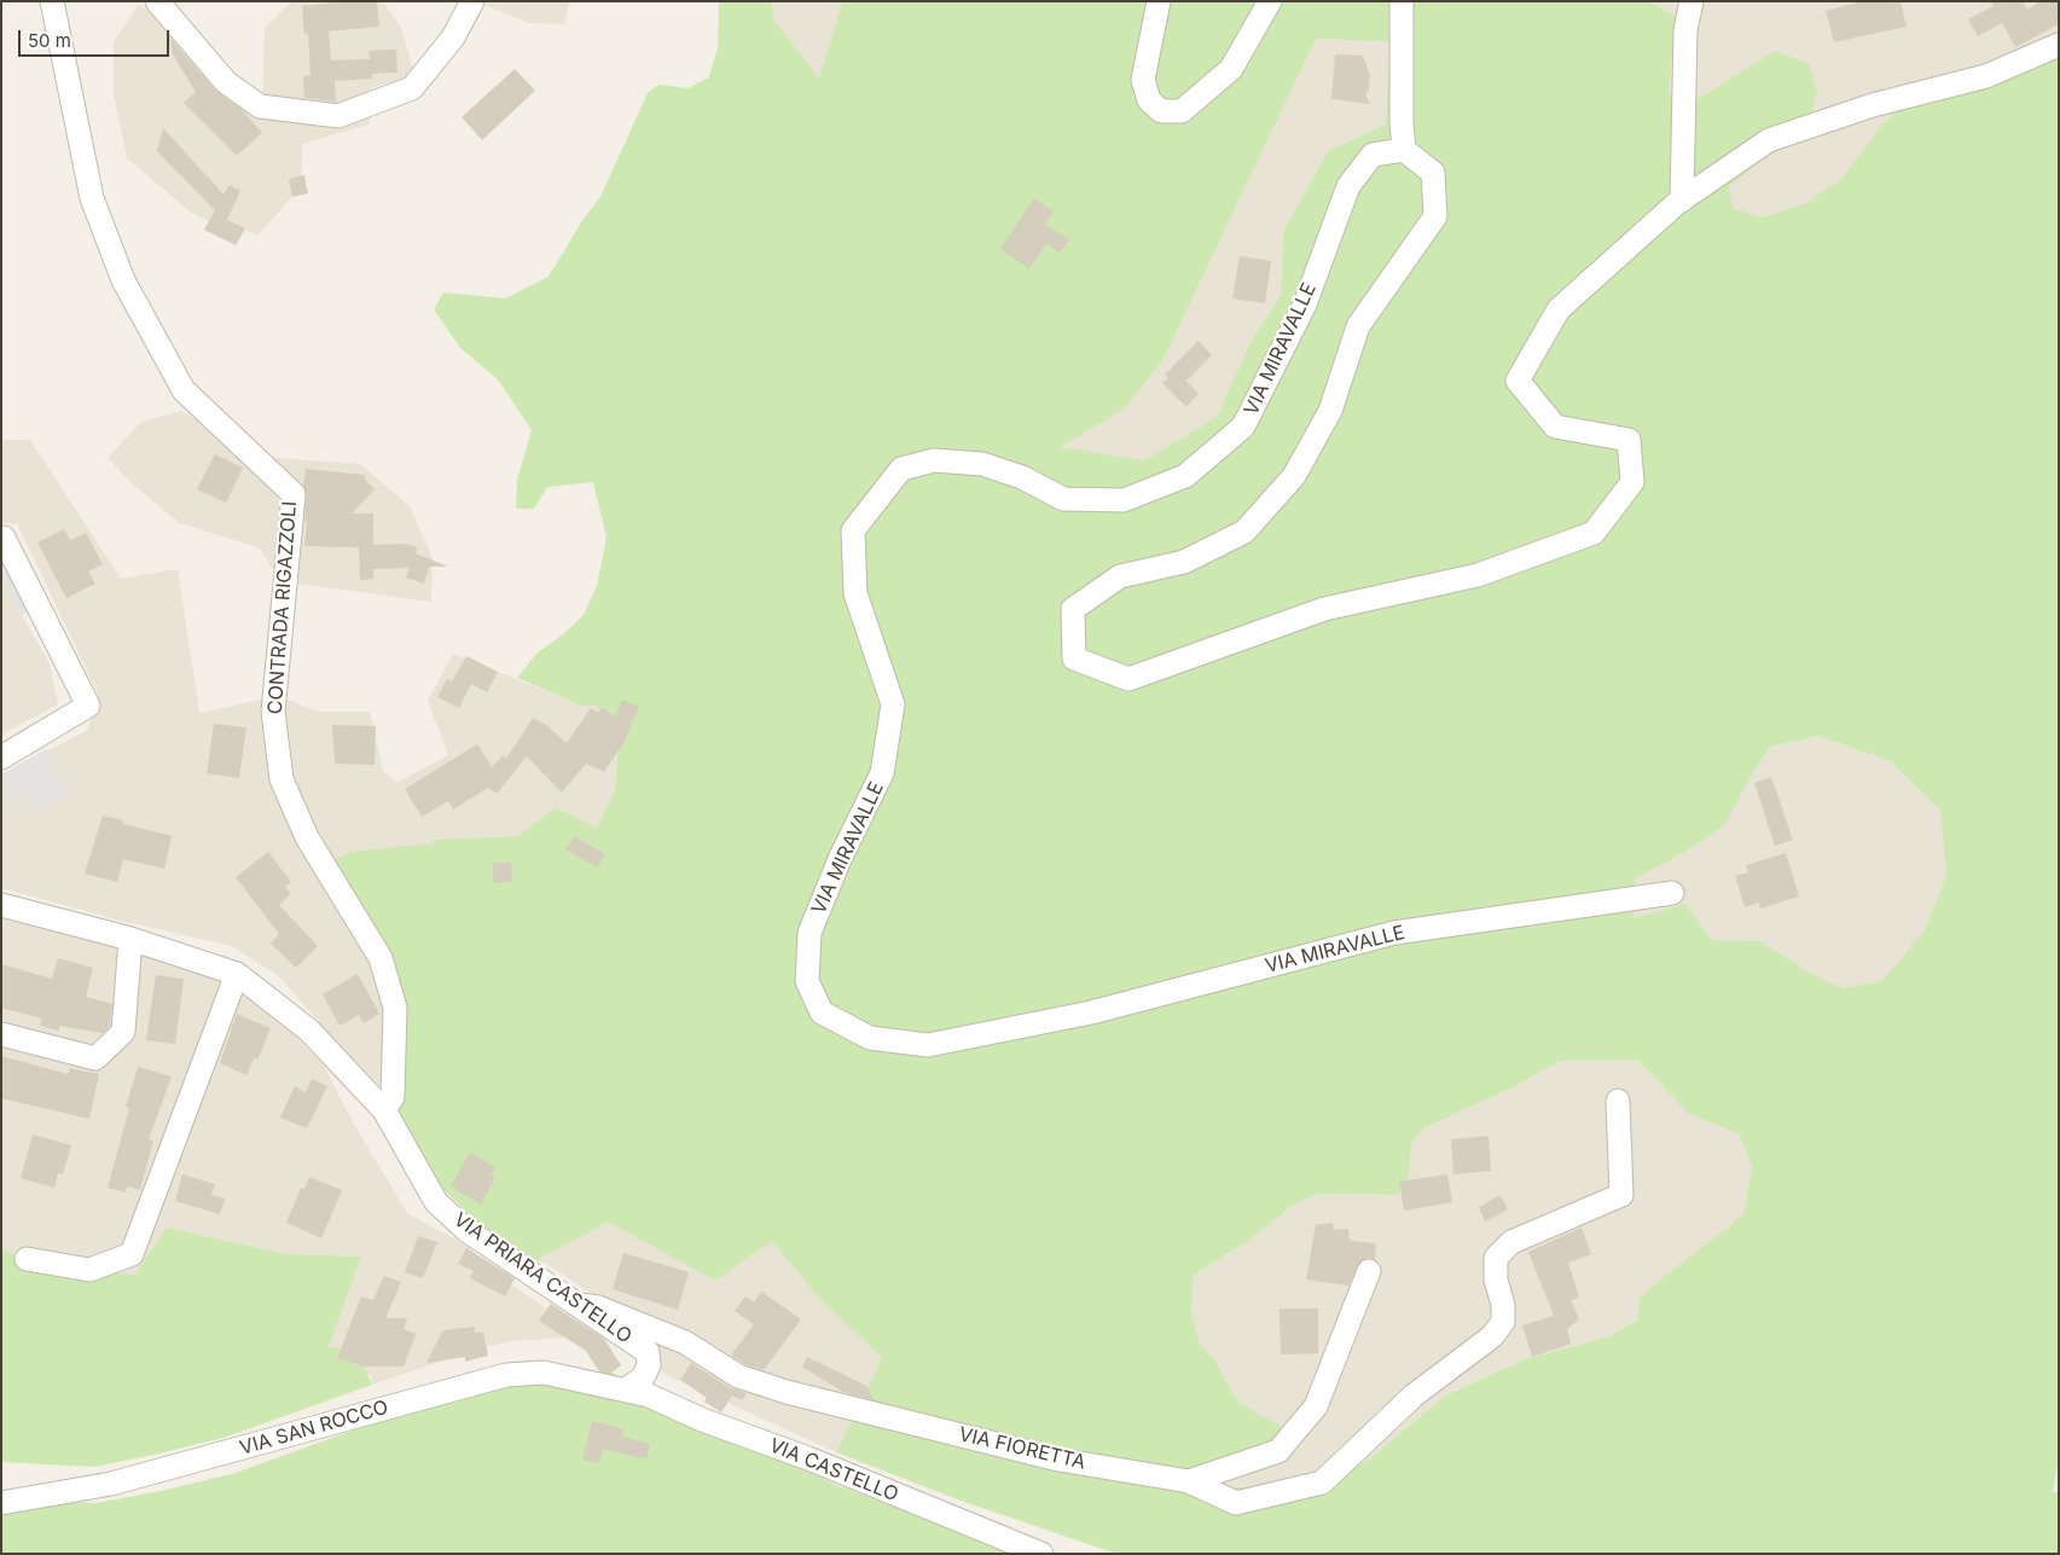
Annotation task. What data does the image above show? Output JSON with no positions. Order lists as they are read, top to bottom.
{
  "streets": {
    "street": [
      "VIA MIRAVALLE",
      "CONTRADA RIGAZZOLI",
      "VIA PRIARA CASTELLO",
      "VIA SAN ROCCO",
      "VIA FIORETTA",
      "VIA CASTELLO"
    ]
  },
  "crossings": [
    ["CONTRADA RIGAZZOLI", "VIA PRIARA CASTELLO"],
    ["VIA PRIARA CASTELLO", "VIA SAN ROCCO"],
    ["VIA PRIARA CASTELLO", "VIA FIORETTA"],
    ["VIA PRIARA CASTELLO", "VIA CASTELLO"],
    ["VIA SAN ROCCO", "VIA CASTELLO"]
  ],
  "scale_bar": "50 m"
}
